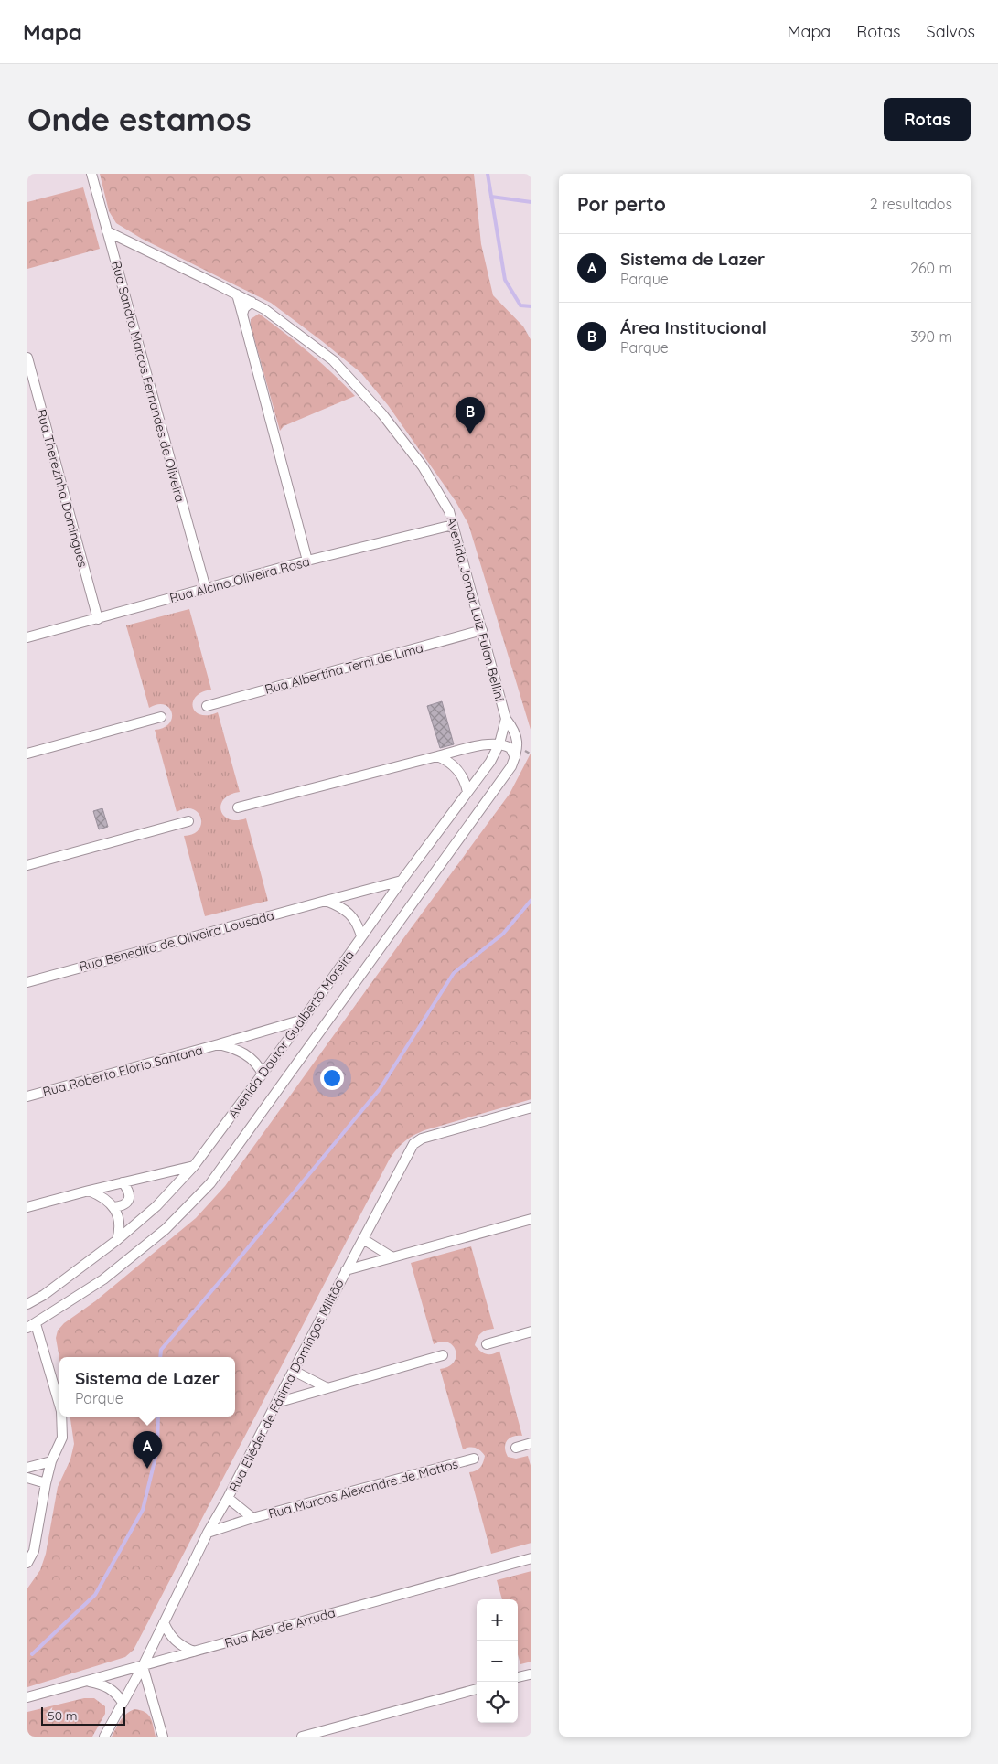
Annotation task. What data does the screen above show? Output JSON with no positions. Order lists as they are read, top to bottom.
{
  "streets": {
    "street": [
      "Rua Sandro Marcos Fernandes de Oliveira",
      "Rua Therezinha Domingues",
      "Rua Alcino Oliveira Rosa",
      "Avenida Jomar Luiz Fulan Bellini",
      "Rua Albertina Terni de Lima",
      "Rua Benedito de Oliveira Lousada",
      "Avenida Doutor Gualberto Moreira",
      "Rua Roberto Florio Santana",
      "Rua Eliéder de Fátima Domingos Militão",
      "Rua Marcos Alexandre de Mattos",
      "Rua Azel de Arruda"
    ]
  },
  "crossings": [
    ["Rua Sandro Marcos Fernandes de Oliveira", "Rua Alcino Oliveira Rosa"],
    ["Rua Sandro Marcos Fernandes de Oliveira", "Avenida Jomar Luiz Fulan Bellini"],
    ["Rua Therezinha Domingues", "Rua Alcino Oliveira Rosa"],
    ["Rua Alcino Oliveira Rosa", "Avenida Jomar Luiz Fulan Bellini"],
    ["Avenida Jomar Luiz Fulan Bellini", "Rua Albertina Terni de Lima"],
    ["Avenida Jomar Luiz Fulan Bellini", "Avenida Doutor Gualberto Moreira"],
    ["Rua Benedito de Oliveira Lousada", "Avenida Doutor Gualberto Moreira"],
    ["Avenida Doutor Gualberto Moreira", "Rua Roberto Florio Santana"],
    ["Rua Eliéder de Fátima Domingos Militão", "Rua Marcos Alexandre de Mattos"],
    ["Rua Eliéder de Fátima Domingos Militão", "Rua Azel de Arruda"]
  ],
  "scale_bar": "50 m",
  "page": {
    "header": "Mapa",
    "nav": ["Mapa", "Rotas", "Salvos"],
    "buttons": "Rotas",
    "title": "Onde estamos",
    "heading": ["Por perto", "2 resultados"],
    "list": [
      {
        "mark": "A",
        "name": "Sistema de Lazer",
        "note": "Parque",
        "value": "260 m"
      },
      {
        "mark": "B",
        "name": "Área Institucional",
        "note": "Parque",
        "value": "390 m"
      }
    ],
    "pins": ["B", "A"],
    "popup": ["Sistema de Lazer", "Parque"],
    "map_buttons": ["+", "−"],
    "scale": "50 m"
  }
}
